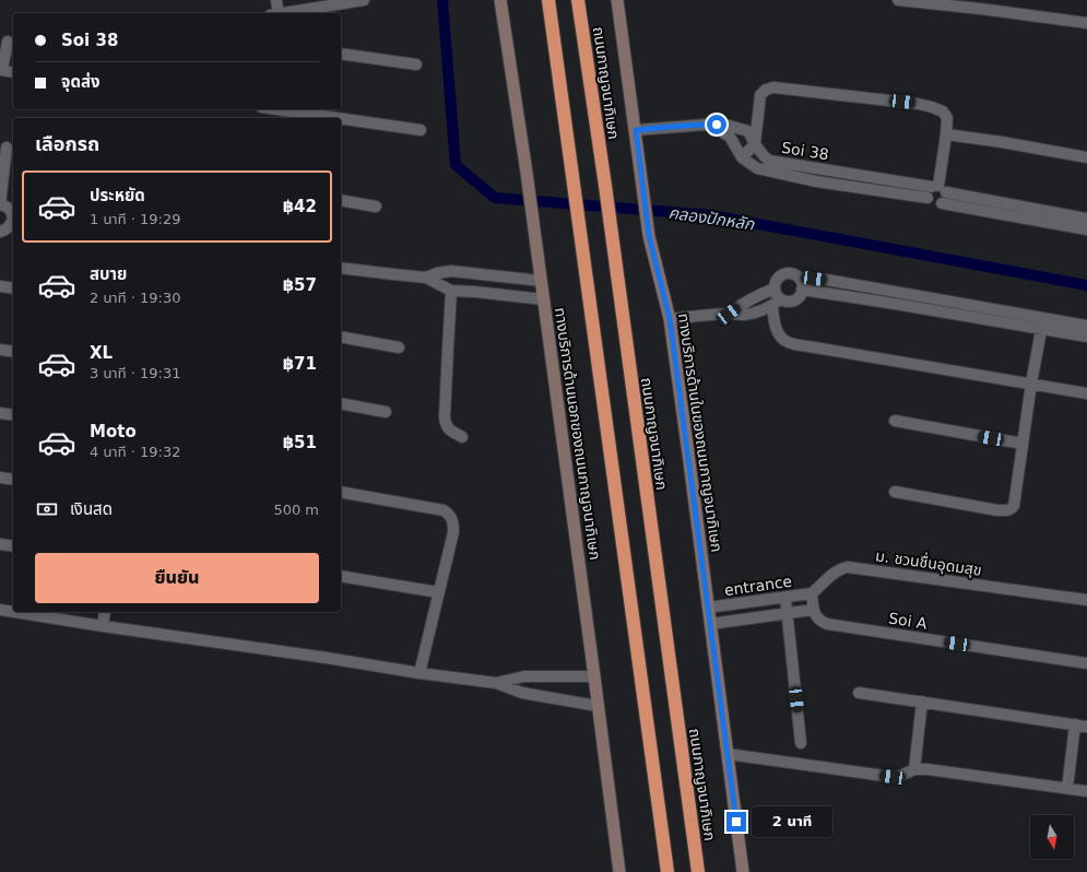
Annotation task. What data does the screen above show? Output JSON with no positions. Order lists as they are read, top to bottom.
{
  "streets": {
    "highway": ["ถนนกาญจนาภิเษก"],
    "main road": ["ทางบริการด้านในของถนนกาญจนาภิเษก", "ทางบริการด้านนอกของถนนกาญจนาภิเษก"],
    "street": [
      "Soi 38",
      "ม. ชวนชื่นอุดมสุข",
      "entrance",
      "Soi A"
    ]
  },
  "crossings": [
    ["Soi 38", "ทางบริการด้านในของถนนกาญจนาภิเษก"],
    ["ทางบริการด้านในของถนนกาญจนาภิเษก", "entrance"],
    ["ม. ชวนชื่นอุดมสุข", "entrance"]
  ],
  "water": ["คลองปักหลัก"],
  "north": "bottom",
  "page": {
    "banner": ["Soi 38", "จุดส่ง"],
    "heading": "เลือกรถ",
    "list": [
      {
        "name": "ประหยัด",
        "note": "1 นาที · 19:29",
        "value": "฿42"
      },
      {
        "name": "สบาย",
        "note": "2 นาที · 19:30",
        "value": "฿57"
      },
      {
        "name": "XL",
        "note": "3 นาที · 19:31",
        "value": "฿71"
      },
      {
        "name": "Moto",
        "note": "4 นาที · 19:32",
        "value": "฿51"
      }
    ],
    "pay": ["เงินสด", "500 m"],
    "buttons": "ยืนยัน",
    "bubble": "2 นาที"
  }
}
